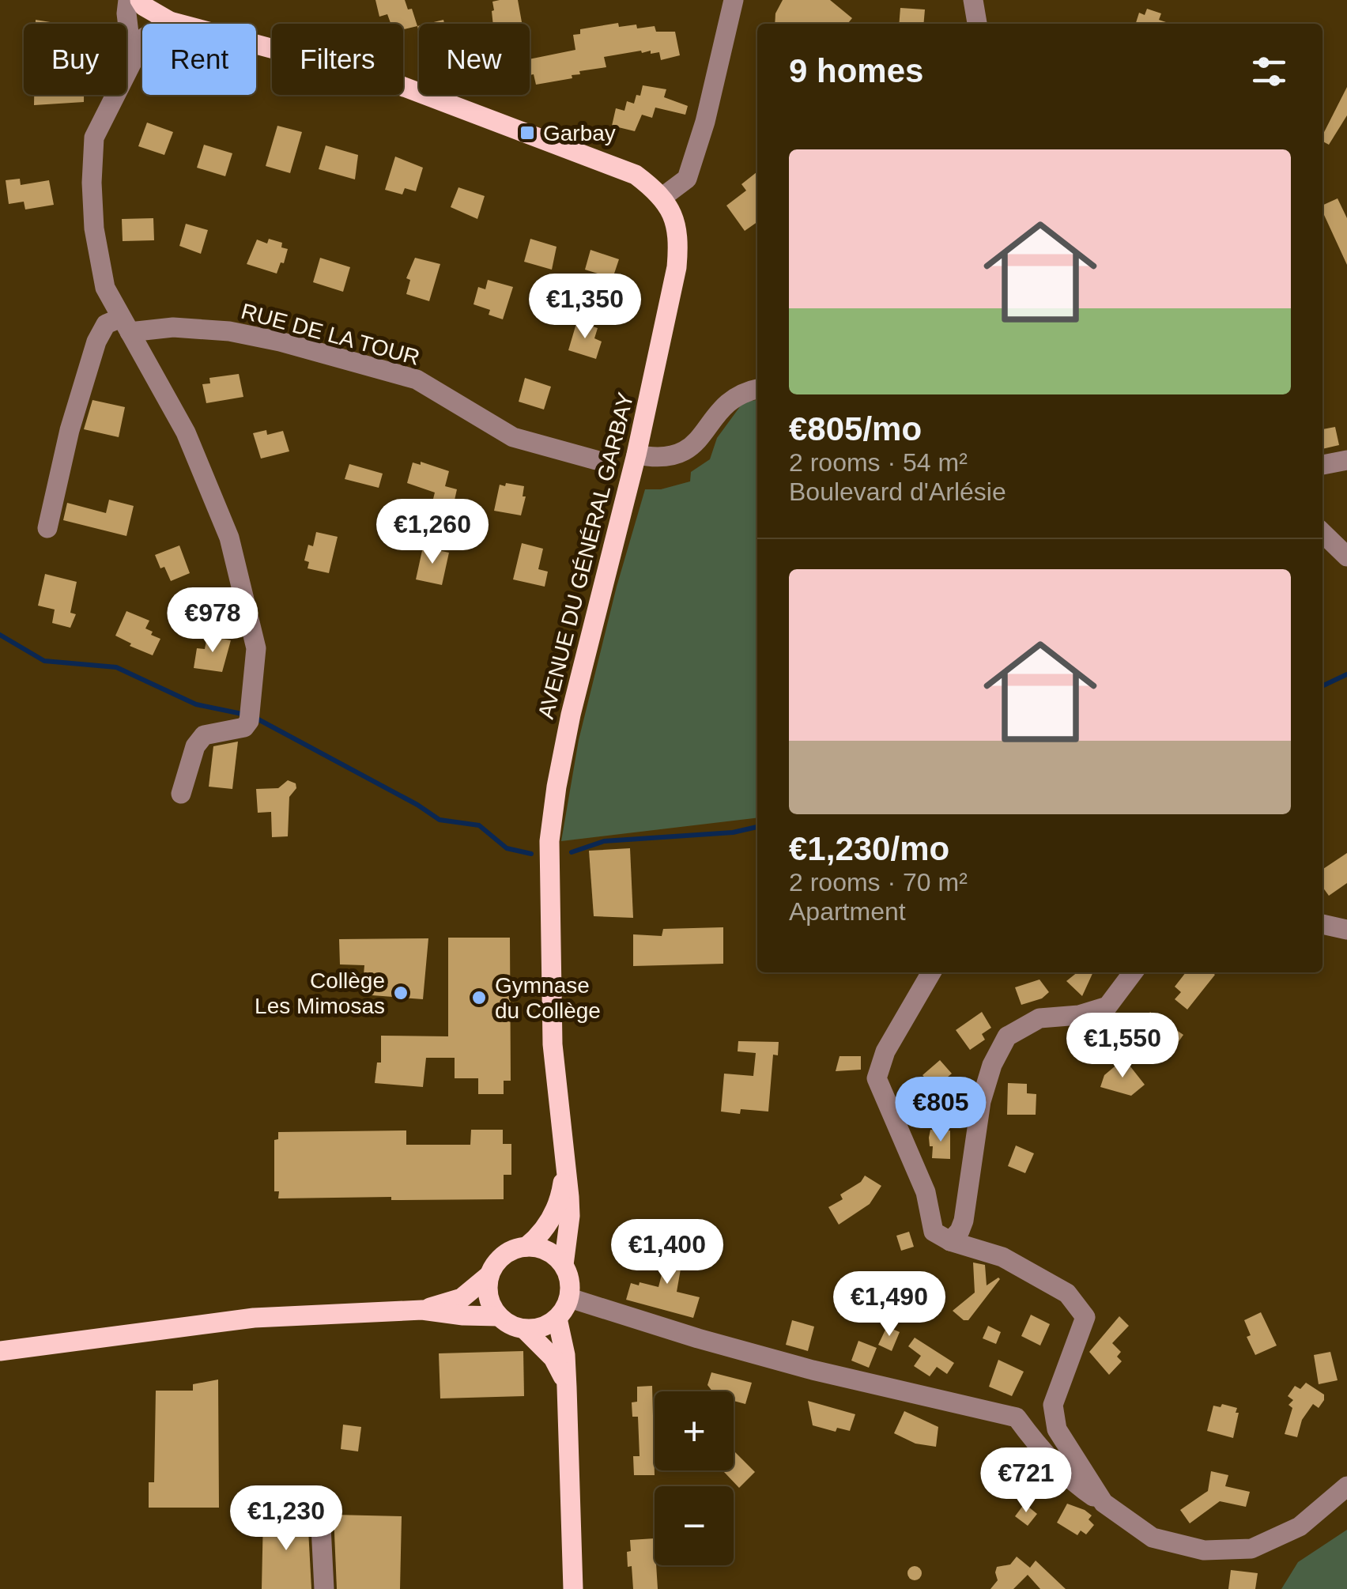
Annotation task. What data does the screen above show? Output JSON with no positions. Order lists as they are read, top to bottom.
{
  "streets": {
    "main road": ["AVENUE DU GÉNÉRAL GARBAY"],
    "street": ["RUE DE LA TOUR"]
  },
  "places": {
    "transit": ["Garbay"],
    "other": ["Collège Les Mimosas", "Gymnase du Collège"]
  },
  "page": {
    "chip": [
      "Buy",
      "Rent",
      "Filters",
      "New"
    ],
    "heading": "9 homes",
    "list": [
      {
        "name": "€805/mo",
        "note": "2 rooms · 54 m² · Boulevard d'Arlésie"
      },
      {
        "name": "€1,230/mo",
        "note": "2 rooms · 70 m² · Apartment"
      }
    ],
    "price": [
      "€1,350",
      "€1,260",
      "€978",
      "€1,550",
      "€805",
      "€1,400",
      "€1,490",
      "€721",
      "€1,230"
    ],
    "map_buttons": ["+", "−"]
  }
}
